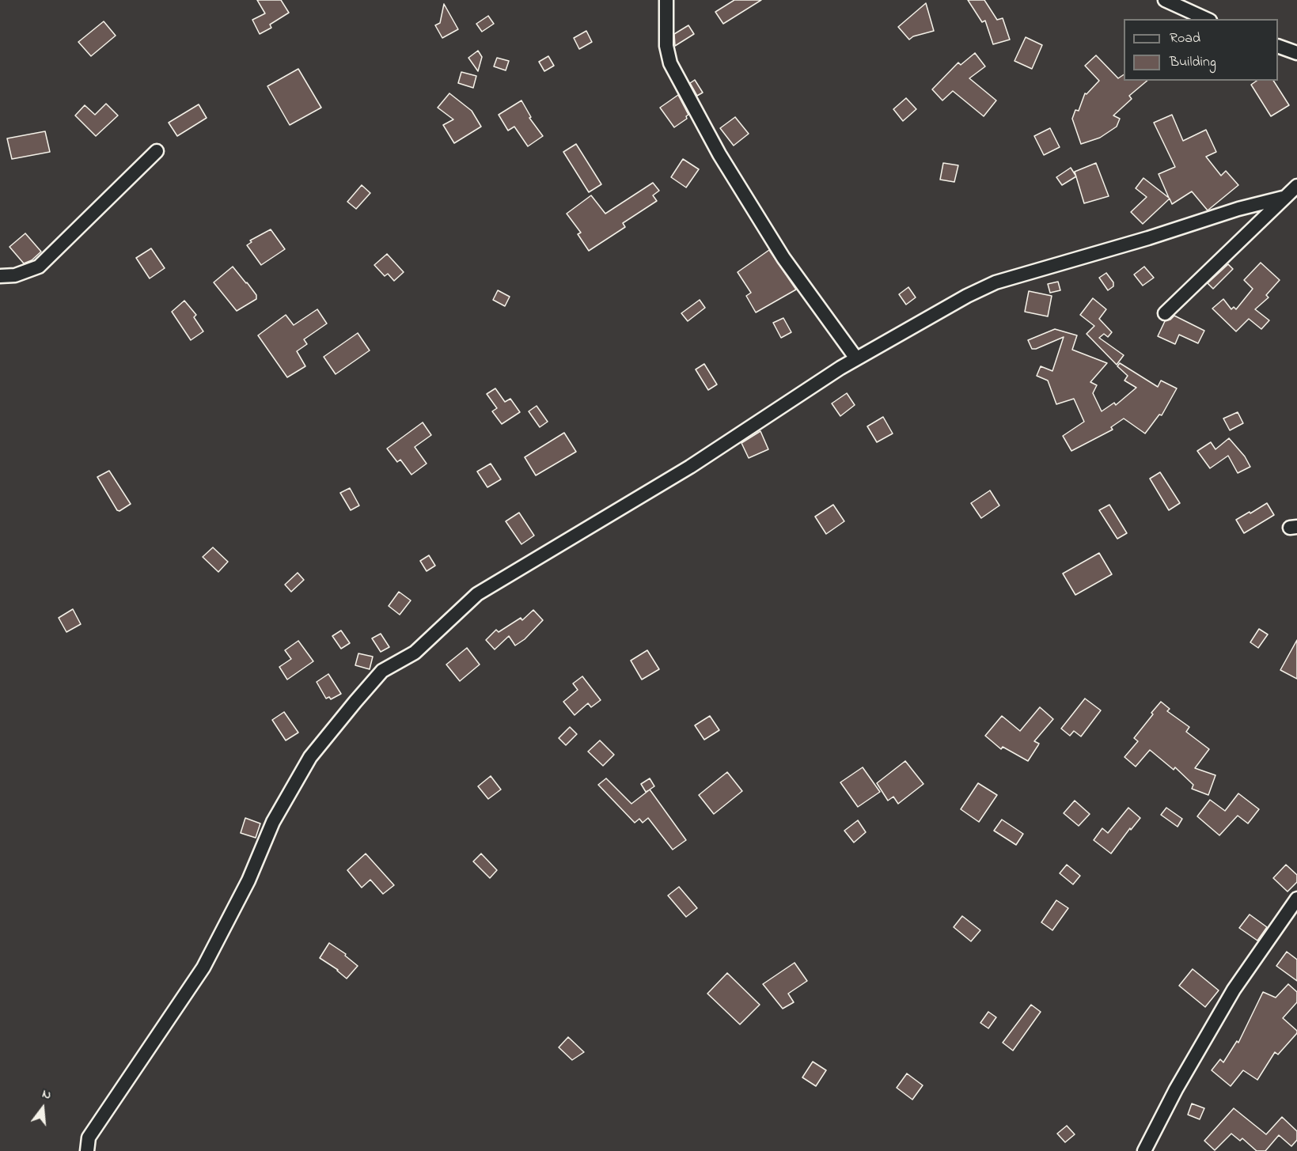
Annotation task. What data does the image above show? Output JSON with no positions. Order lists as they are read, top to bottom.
{
  "legend": ["Road", "Building"],
  "north": "top"
}
